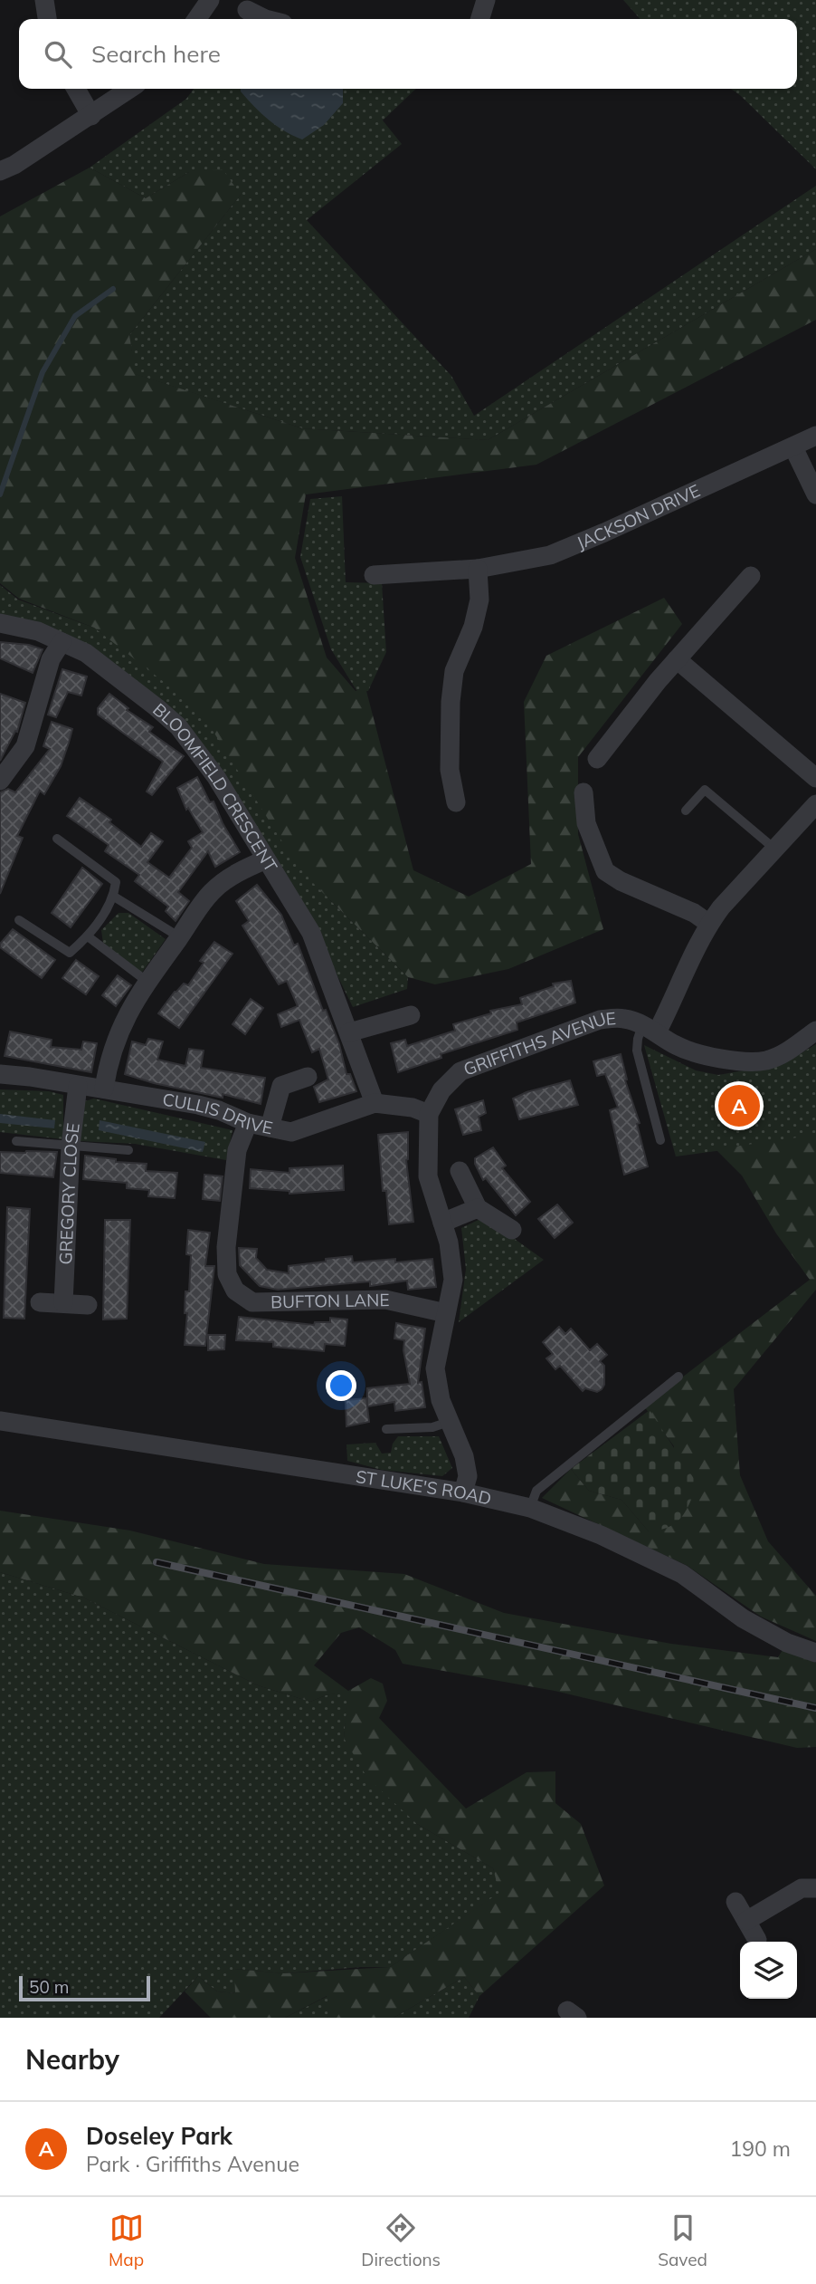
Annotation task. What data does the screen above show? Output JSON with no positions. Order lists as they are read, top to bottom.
{
  "streets": {
    "street": [
      "JACKSON DRIVE",
      "BLOOMFIELD CRESCENT",
      "GRIFFITHS AVENUE",
      "CULLIS DRIVE",
      "GREGORY CLOSE",
      "BUFTON LANE",
      "ST LUKE'S ROAD"
    ]
  },
  "crossings": [
    ["BLOOMFIELD CRESCENT", "CULLIS DRIVE"],
    ["GRIFFITHS AVENUE", "CULLIS DRIVE"],
    ["CULLIS DRIVE", "GREGORY CLOSE"],
    ["CULLIS DRIVE", "BUFTON LANE"]
  ],
  "scale_bar": "50 m",
  "page": {
    "search": "Search here",
    "pins": "A",
    "scale": "50 m",
    "heading": "Nearby",
    "list": [
      {
        "mark": "A",
        "name": "Doseley Park",
        "note": "Park · Griffiths Avenue",
        "value": "190 m"
      }
    ],
    "nav": ["Map", "Directions", "Saved"]
  }
}
